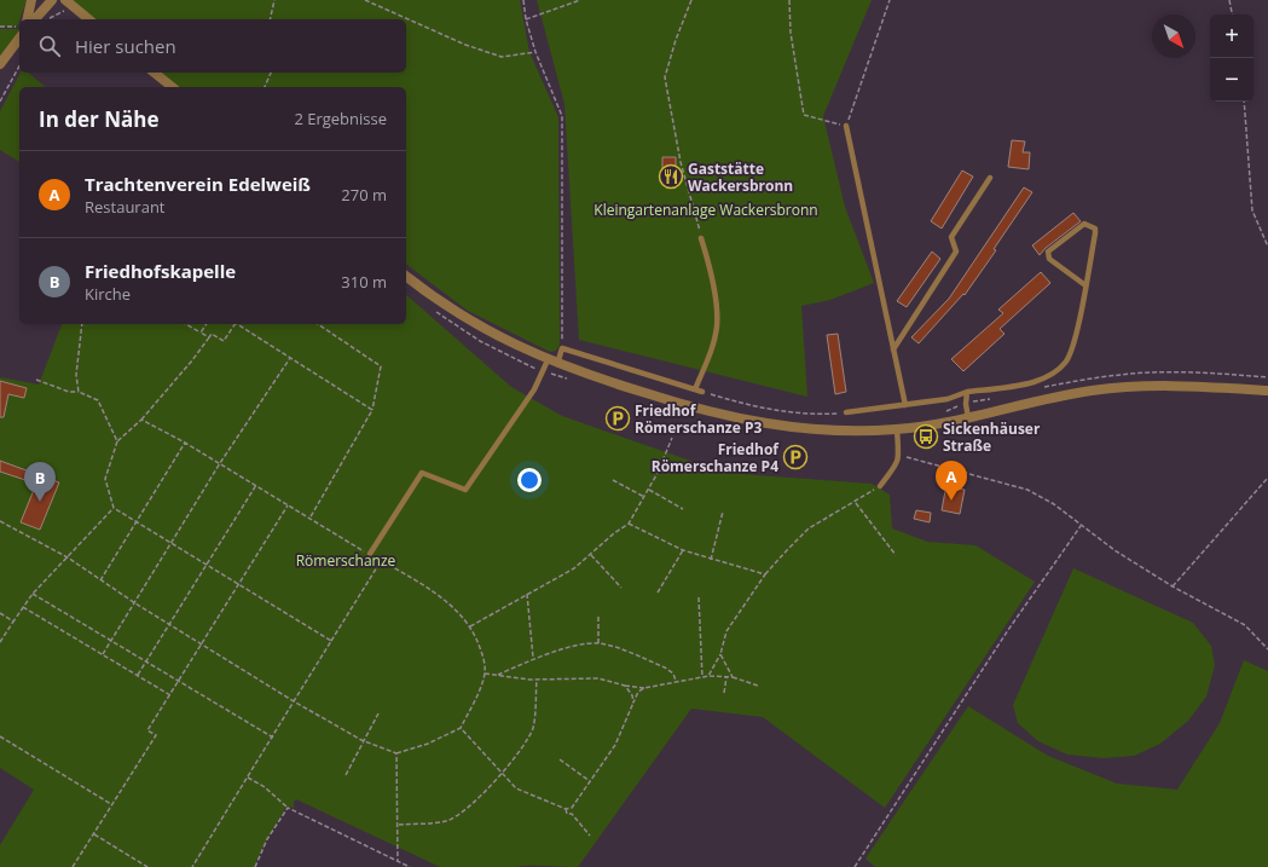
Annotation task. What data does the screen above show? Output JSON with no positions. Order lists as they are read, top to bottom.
{
  "parks": ["Kleingartenanlage Wackersbronn", "Römerschanze"],
  "places": {
    "restaurant": ["Gaststätte Wackersbronn"],
    "parking": ["Friedhof Römerschanze P3", "Friedhof Römerschanze P4"],
    "bus stop": ["Sickenhäuser Straße"]
  },
  "north": "bottom right",
  "page": {
    "map_buttons": ["+", "−"],
    "search": "Hier suchen",
    "heading": ["In der Nähe", "2 Ergebnisse"],
    "list": [
      {
        "mark": "A",
        "name": "Trachtenverein Edelweiß",
        "note": "Restaurant",
        "value": "270 m"
      },
      {
        "mark": "B",
        "name": "Friedhofskapelle",
        "note": "Kirche",
        "value": "310 m"
      }
    ],
    "pins": ["A", "B"]
  }
}
